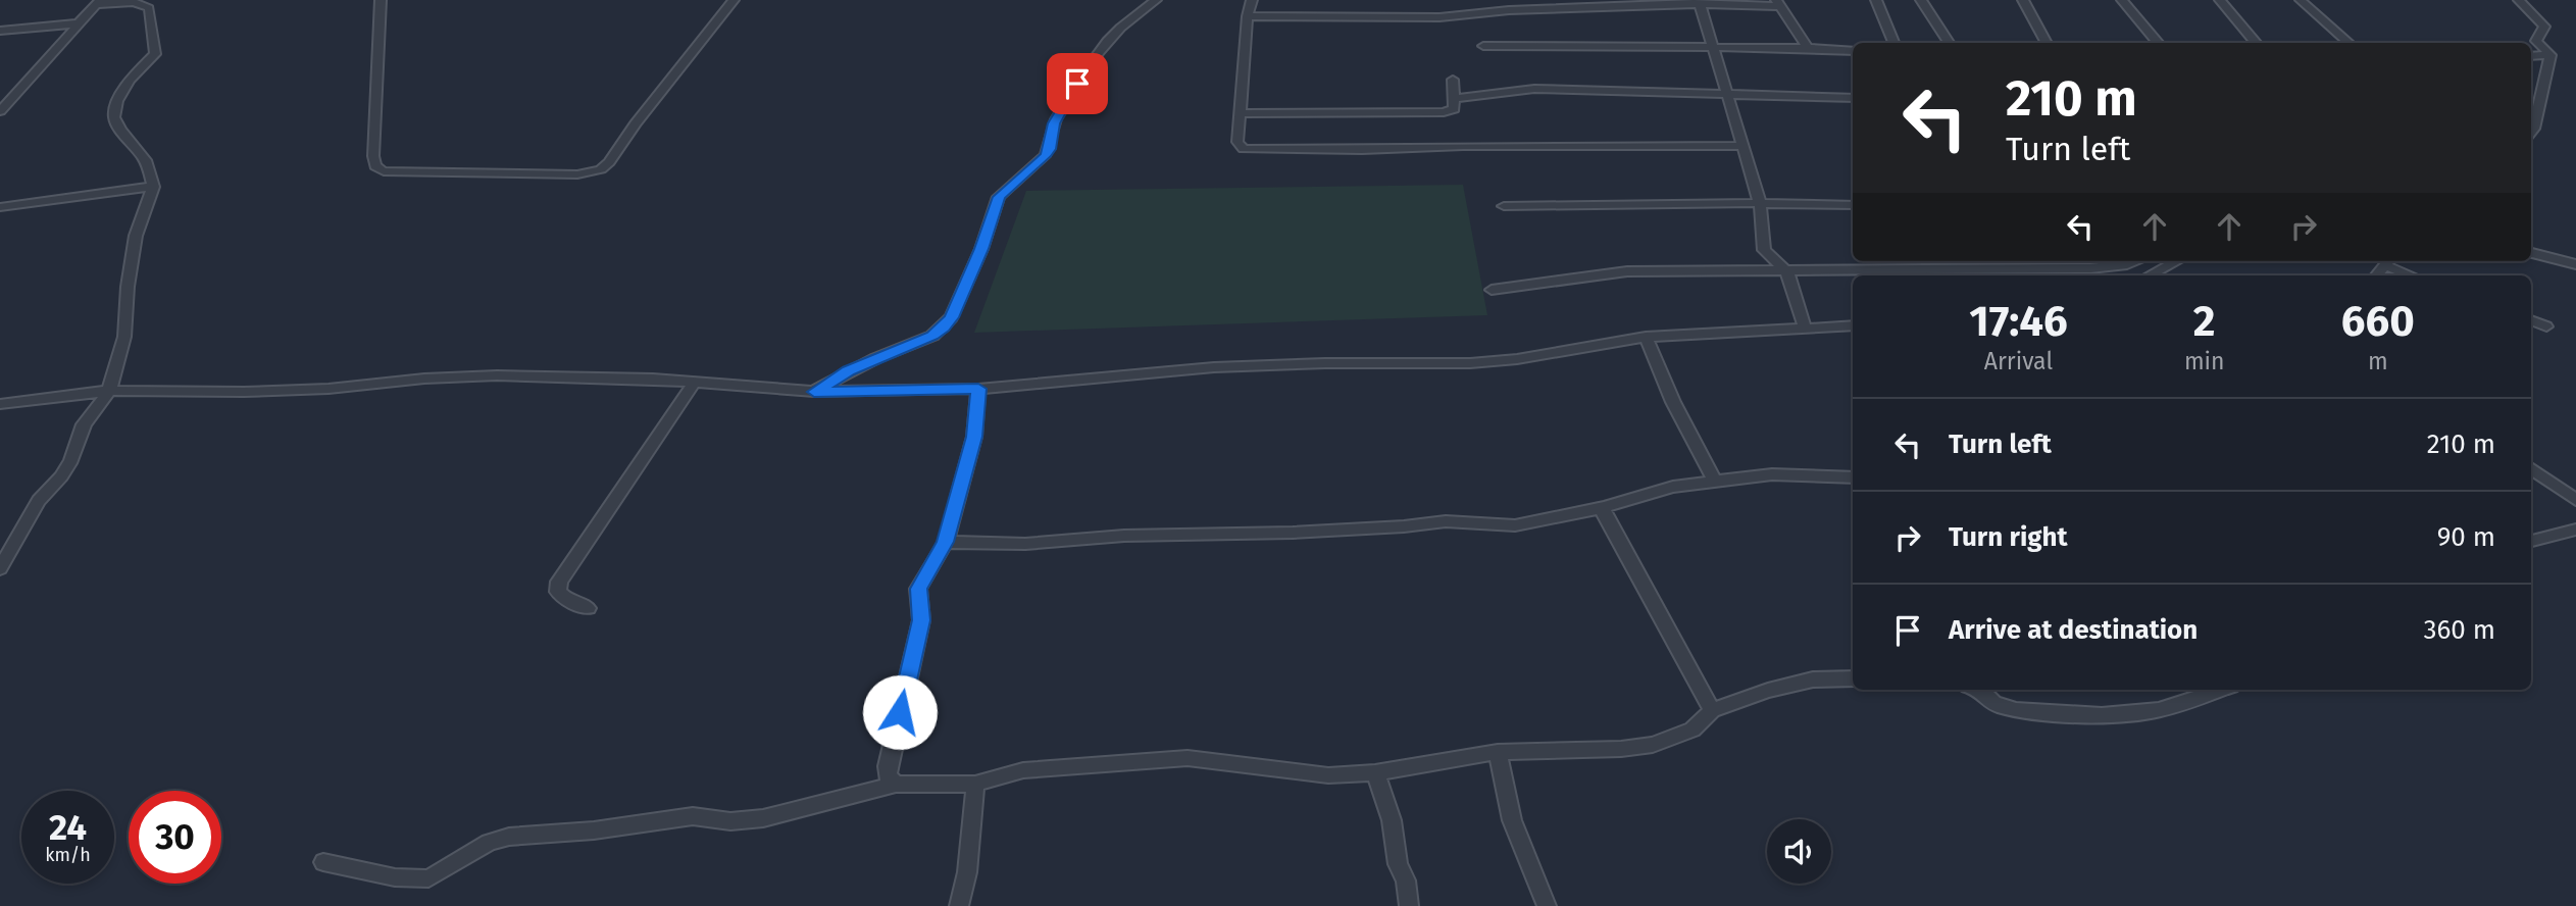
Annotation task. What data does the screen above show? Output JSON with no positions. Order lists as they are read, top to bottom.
{
  "page": {
    "turn": ["210 m", "Turn left"],
    "eta": [
      "17:46",
      "Arrival",
      "2",
      "min",
      "660",
      "m"
    ],
    "list": [
      {
        "name": "Turn left",
        "value": "210 m"
      },
      {
        "name": "Turn right",
        "value": "90 m"
      },
      {
        "name": "Arrive at destination",
        "value": "360 m"
      }
    ],
    "speed": "24 km/h",
    "limit": "30"
  }
}
